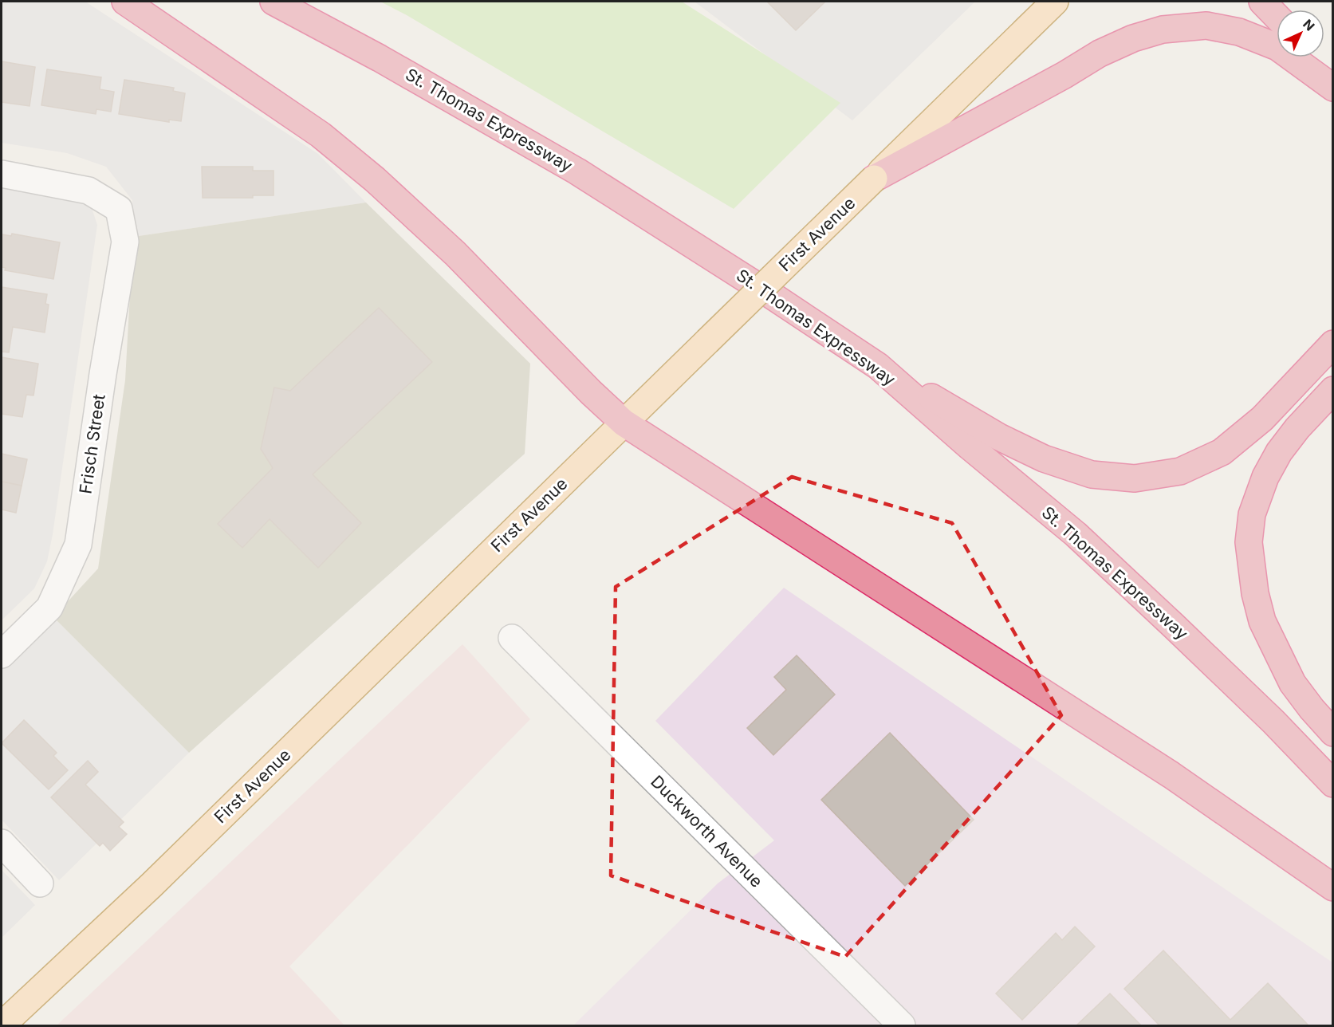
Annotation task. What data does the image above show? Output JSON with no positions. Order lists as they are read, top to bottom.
{
  "streets": {
    "highway": ["St. Thomas Expressway"],
    "main road": ["First Avenue"],
    "street": ["Frisch Street", "Duckworth Avenue"]
  },
  "north": "top right"
}
